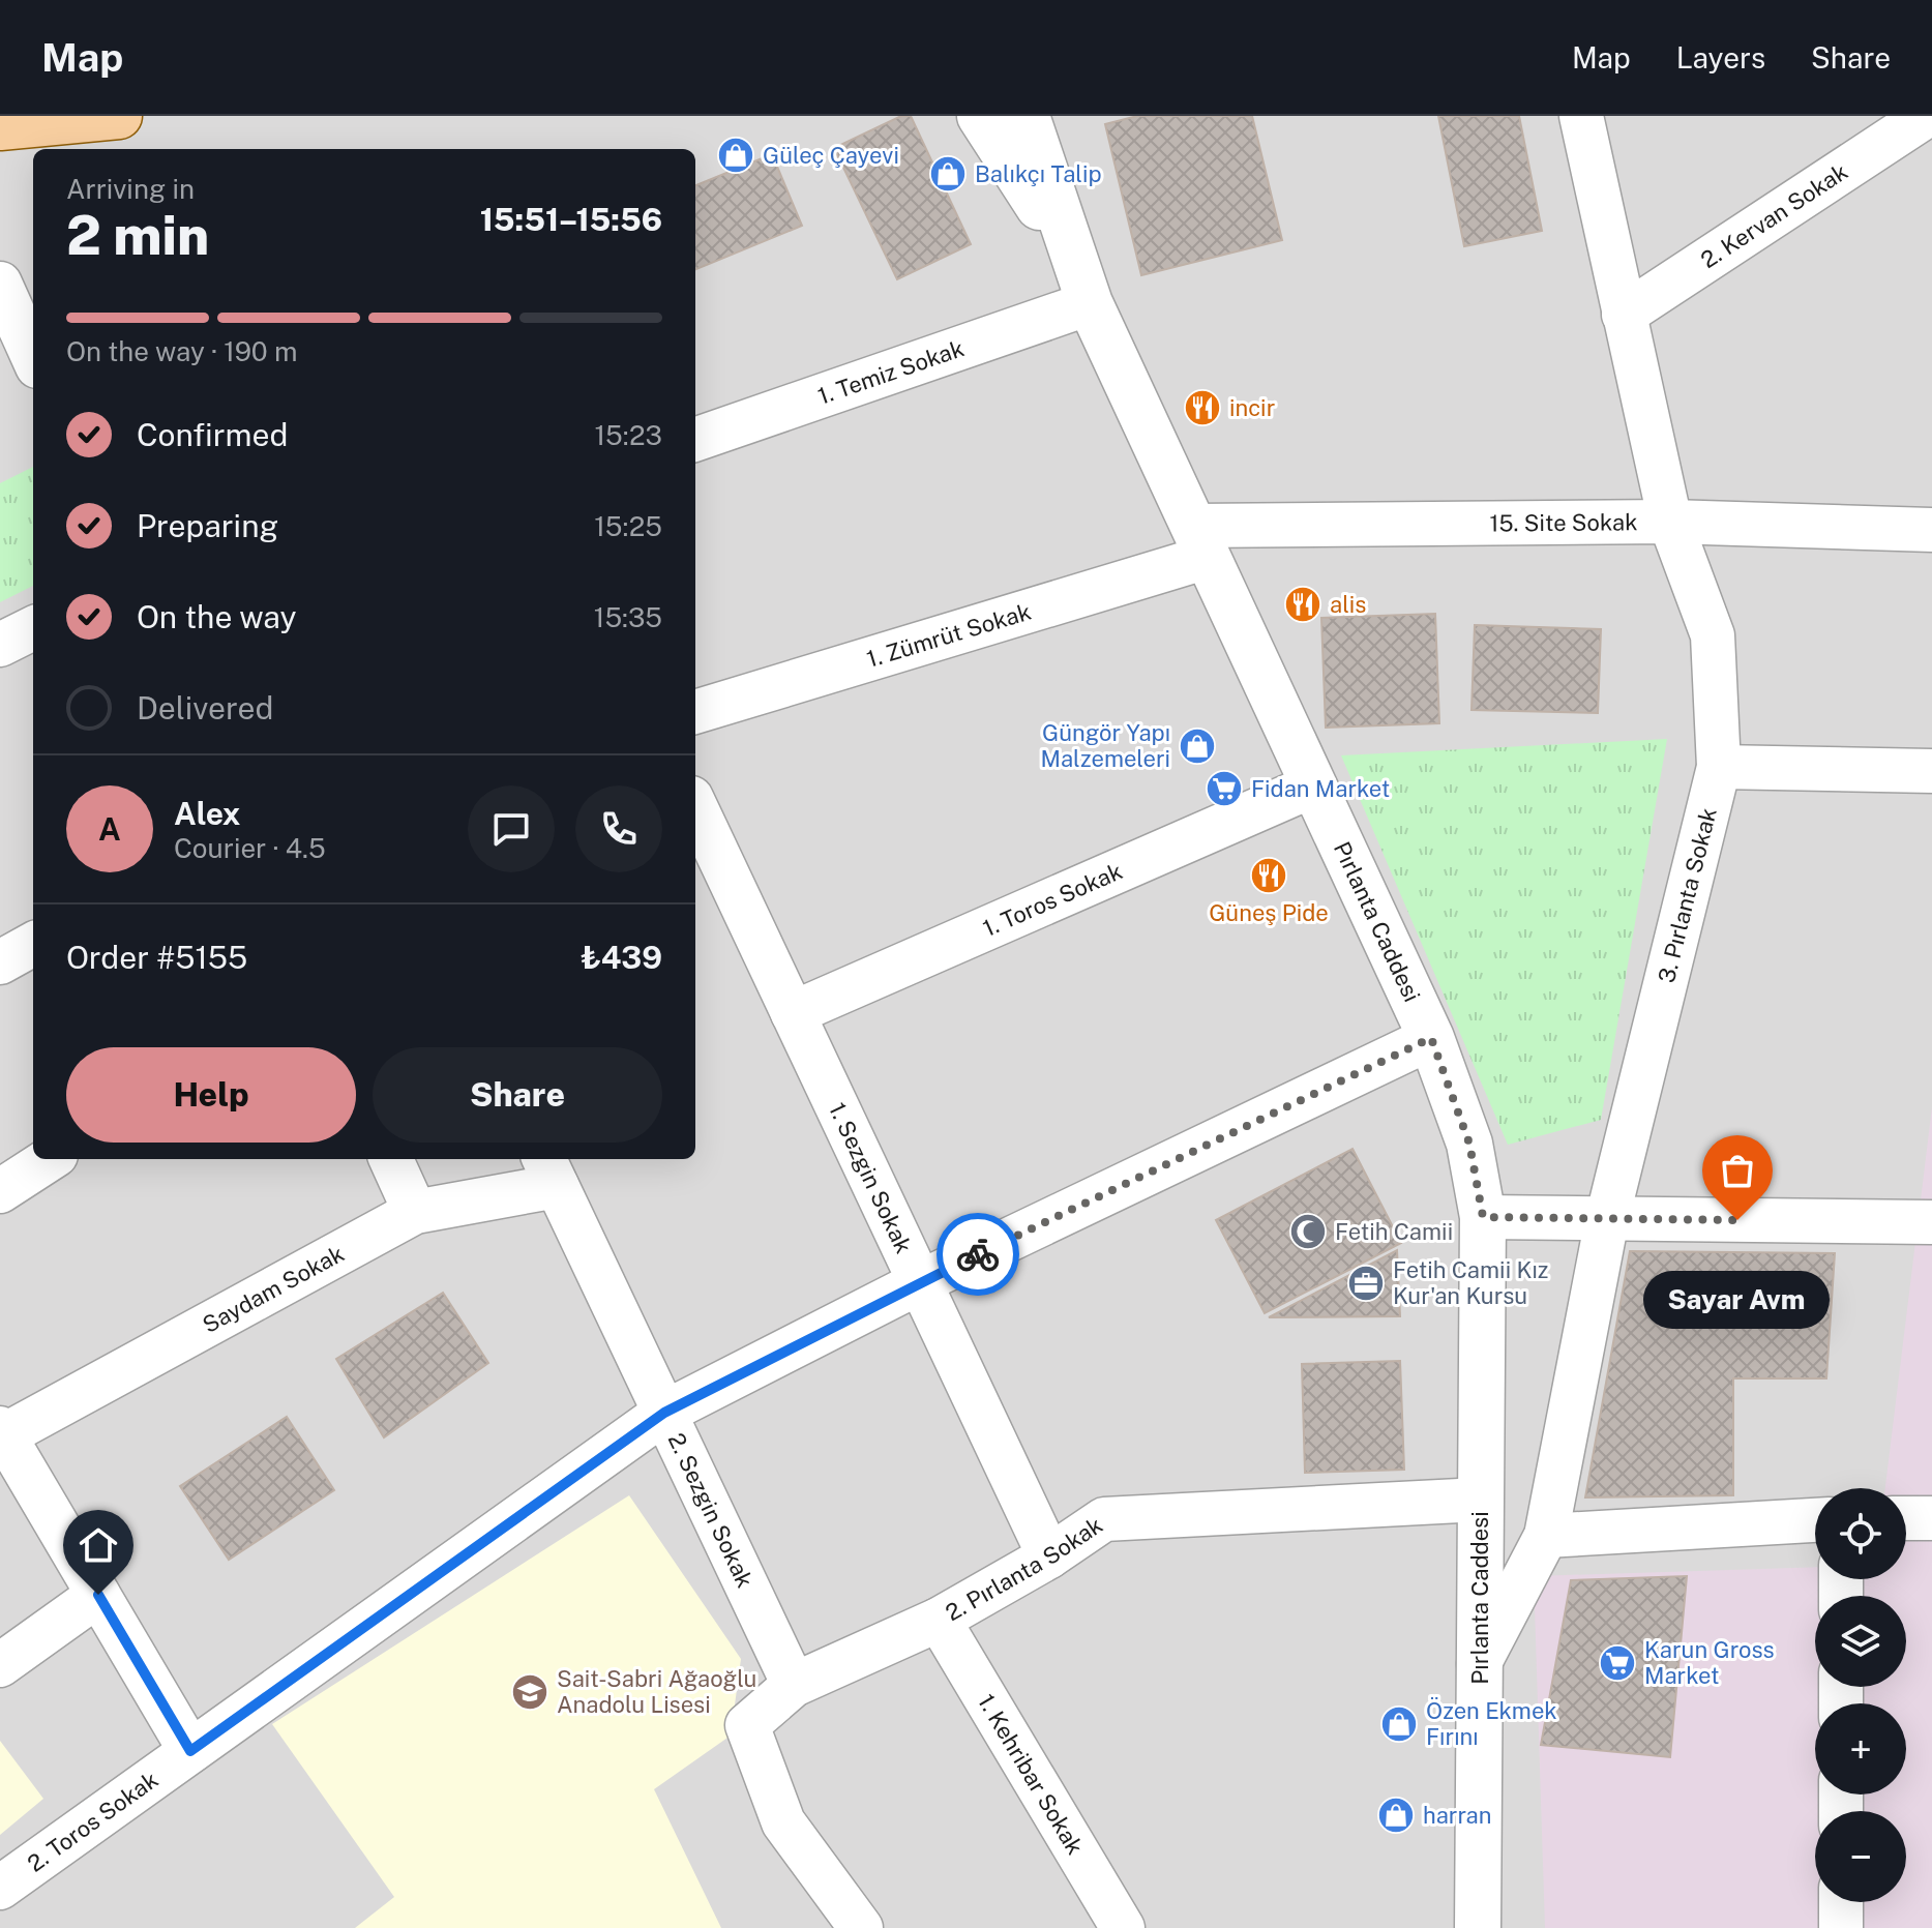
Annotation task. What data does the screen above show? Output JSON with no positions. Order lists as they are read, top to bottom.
{
  "streets": {
    "street": [
      "2. Kervan Sokak",
      "1. Temiz Sokak",
      "15. Site Sokak",
      "1. Zümrüt Sokak",
      "3. Pırlanta Sokak",
      "1. Toros Sokak",
      "Pırlanta Caddesi",
      "1. Sezgin Sokak",
      "Saydam Sokak",
      "2. Sezgin Sokak",
      "2. Pırlanta Sokak",
      "1. Kehribar Sokak",
      "2. Toros Sokak"
    ]
  },
  "crossings": [
    ["2. Kervan Sokak", "3. Pırlanta Sokak"],
    ["1. Temiz Sokak", "Pırlanta Caddesi"],
    ["15. Site Sokak", "1. Zümrüt Sokak"],
    ["15. Site Sokak", "3. Pırlanta Sokak"],
    ["15. Site Sokak", "Pırlanta Caddesi"],
    ["1. Zümrüt Sokak", "Pırlanta Caddesi"],
    ["3. Pırlanta Sokak", "Pırlanta Caddesi"],
    ["1. Toros Sokak", "Pırlanta Caddesi"],
    ["1. Toros Sokak", "1. Sezgin Sokak"],
    ["Pırlanta Caddesi", "2. Pırlanta Sokak"],
    ["Pırlanta Caddesi", "2. Toros Sokak"],
    ["1. Sezgin Sokak", "2. Pırlanta Sokak"],
    ["1. Sezgin Sokak", "2. Toros Sokak"],
    ["Saydam Sokak", "2. Sezgin Sokak"],
    ["2. Sezgin Sokak", "2. Pırlanta Sokak"],
    ["2. Sezgin Sokak", "2. Toros Sokak"],
    ["2. Pırlanta Sokak", "1. Kehribar Sokak"]
  ],
  "places": {
    "shop": [
      "Güleç Çayevi",
      "Balıkçı Talip",
      "Güngör Yapı Malzemeleri",
      "Özen Ekmek Fırını",
      "harran"
    ],
    "restaurant": ["incir", "alis", "Güneş Pide"],
    "supermarket": ["Fidan Market", "Karun Gross Market"],
    "other": ["Sayar Avm"],
    "mosque": ["Fetih Camii"],
    "office": ["Fetih Camii Kız Kur'an Kursu"],
    "school or university": ["Sait-Sabri Ağaoğlu Anadolu Lisesi"]
  },
  "page": {
    "header": "Map",
    "nav": ["Map", "Layers", "Share"],
    "heading": ["2 min", "Arriving in", "15:51–15:56"],
    "panel": [
      "Alex",
      "Courier · 4.5",
      "Order #5155",
      "₺439"
    ],
    "bar": "On the way · 190 m",
    "list": [
      ["Confirmed", "15:23"],
      ["Preparing", "15:25"],
      ["On the way", "15:35"],
      "Delivered"
    ],
    "round": "A",
    "buttons": ["Help", "Share"],
    "bubble": "Sayar Avm",
    "map_buttons": ["+", "−"]
  }
}
